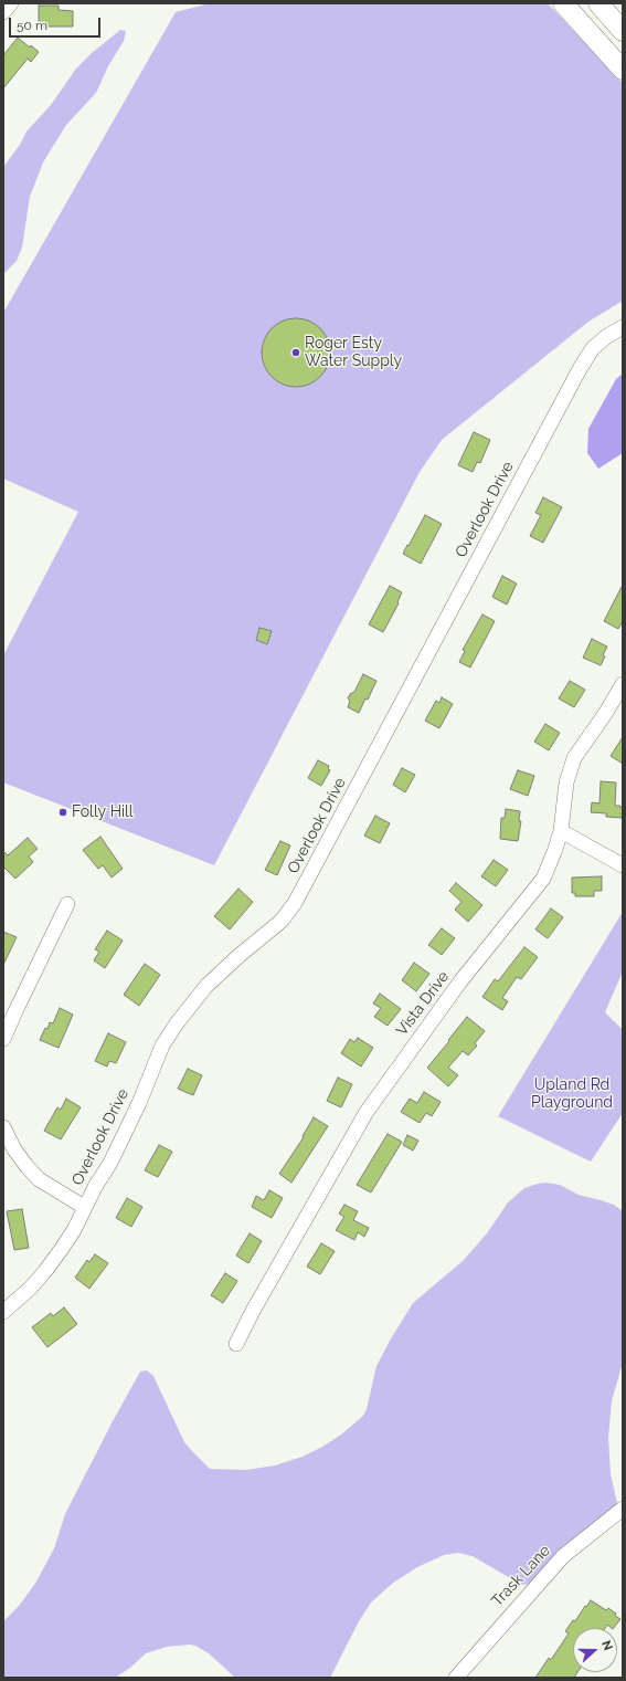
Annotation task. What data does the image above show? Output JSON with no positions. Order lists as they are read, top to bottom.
{
  "streets": {
    "street": ["Overlook Drive", "Vista Drive", "Trask Lane"]
  },
  "parks": ["Upland Rd Playground"],
  "places": ["Roger Esty Water Supply", "Folly Hill"],
  "scale_bar": "50 m",
  "north": "right"
}
